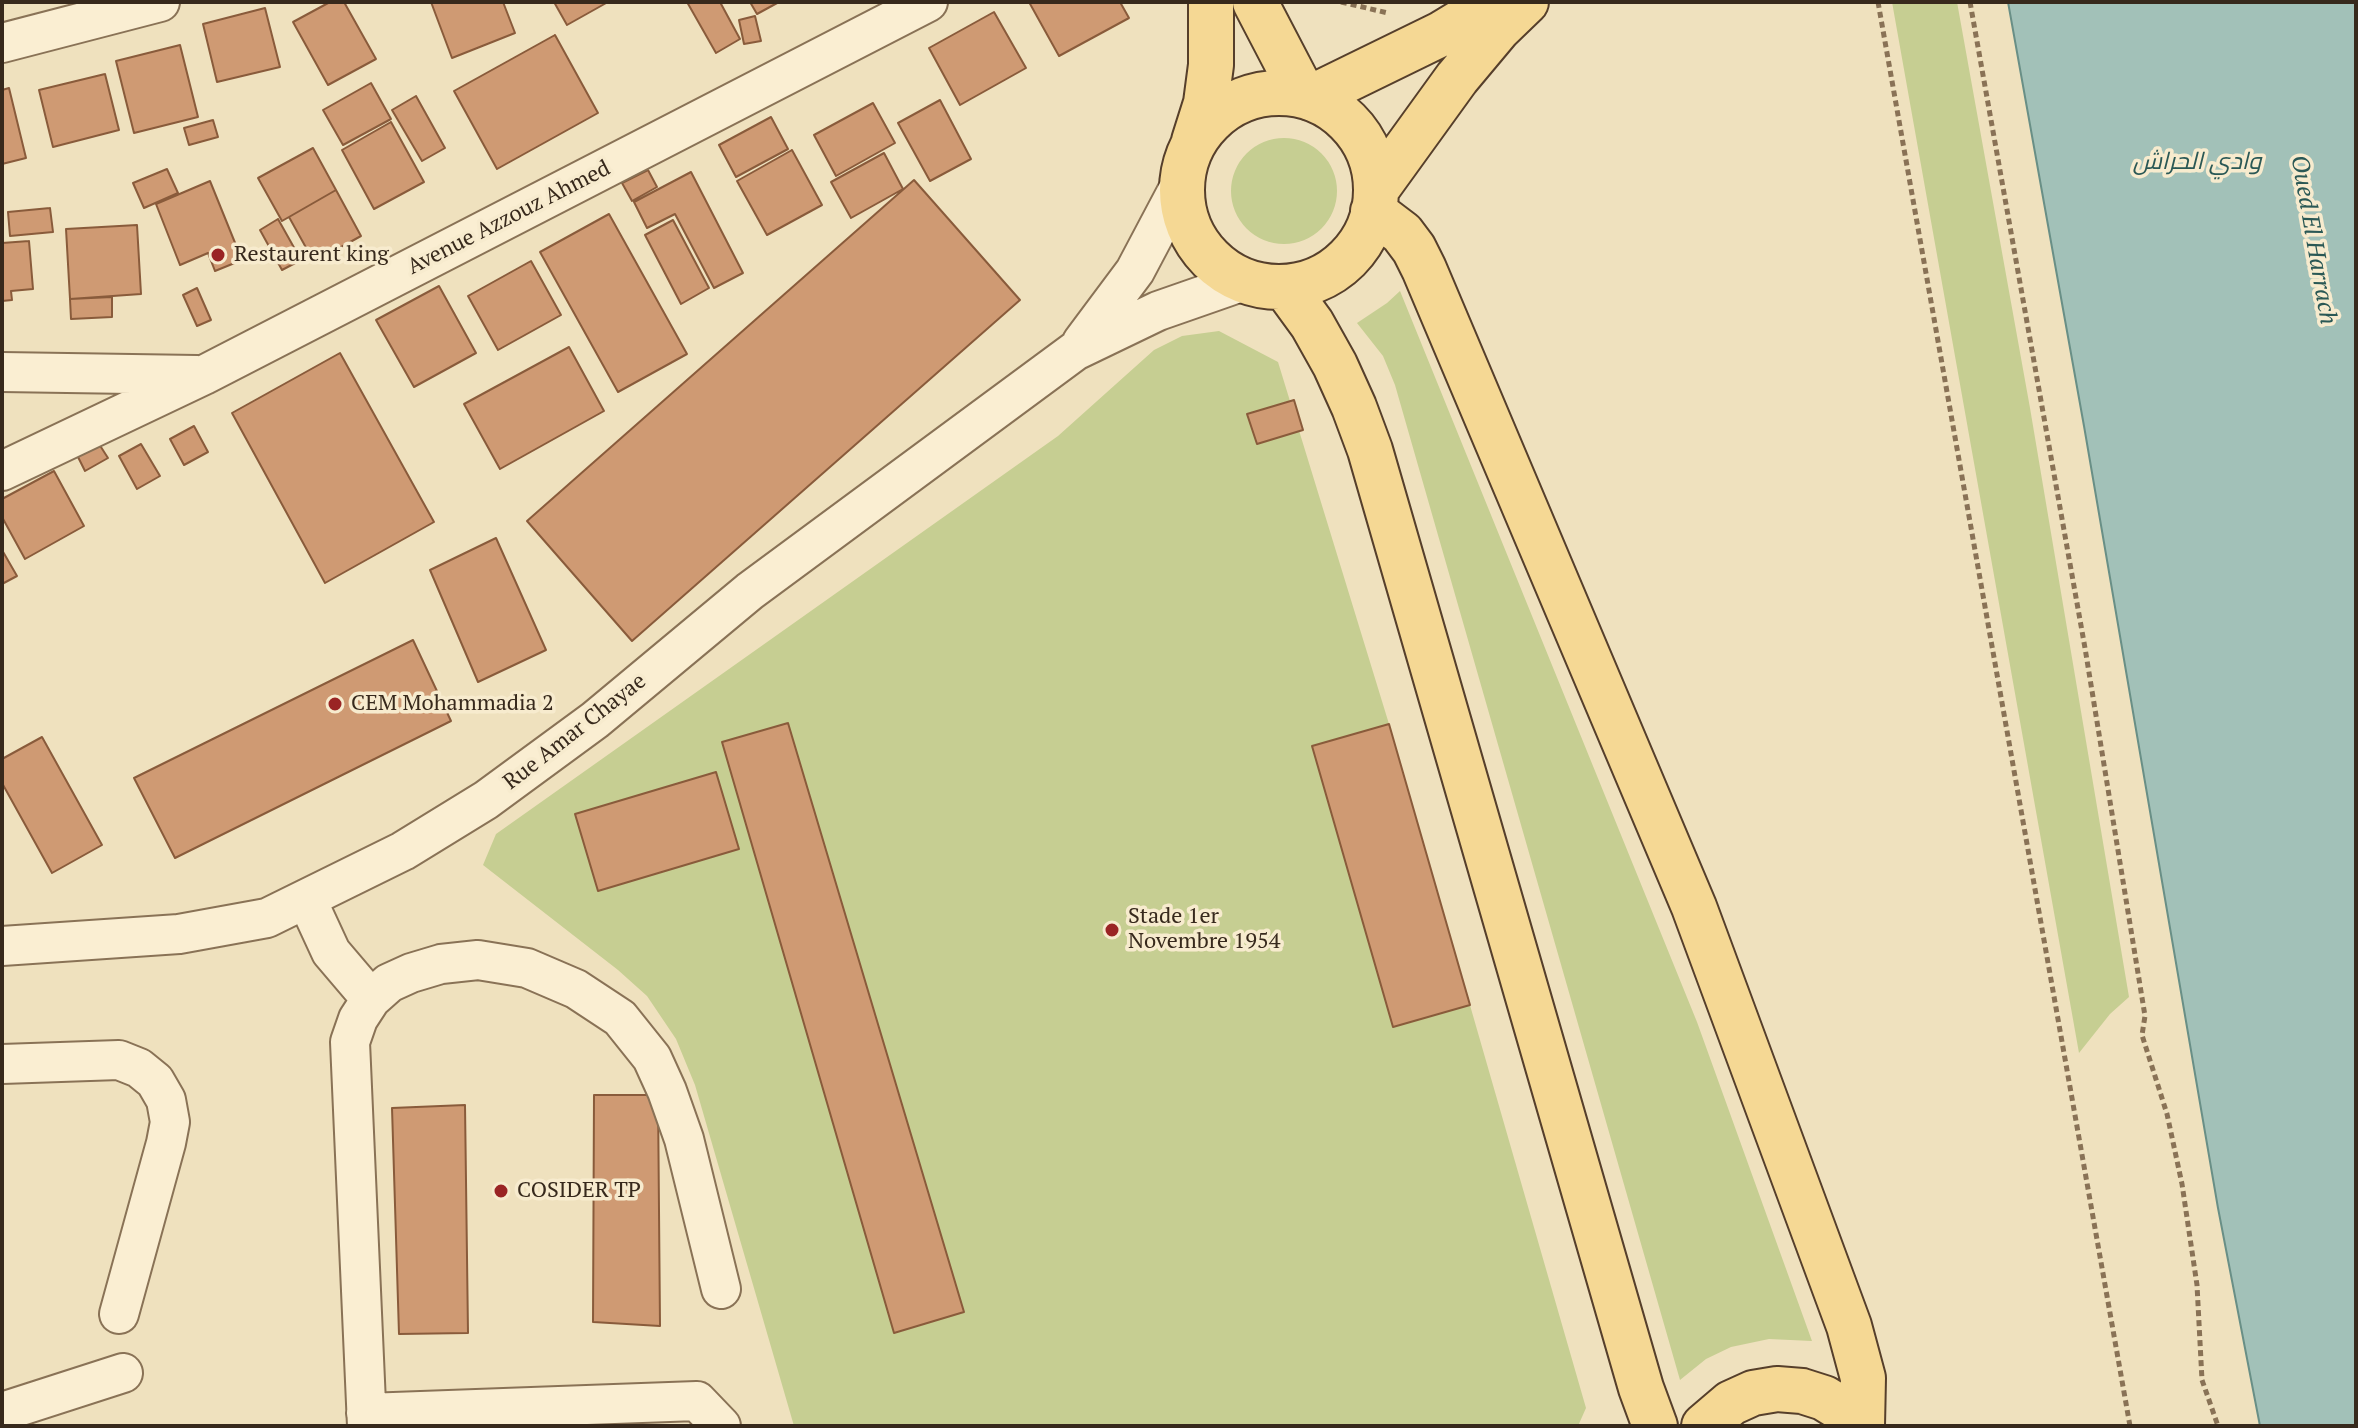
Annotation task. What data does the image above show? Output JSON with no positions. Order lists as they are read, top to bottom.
{
  "streets": {
    "street": ["Avenue Azzouz Ahmed", "Rue Amar Chayae"]
  },
  "water": ["وادي الحراش", "Oued El Harrach"],
  "places": [
    "Restaurent king",
    "CEM Mohammadia 2",
    "Stade 1er Novembre 1954",
    "COSIDER TP"
  ]
}
